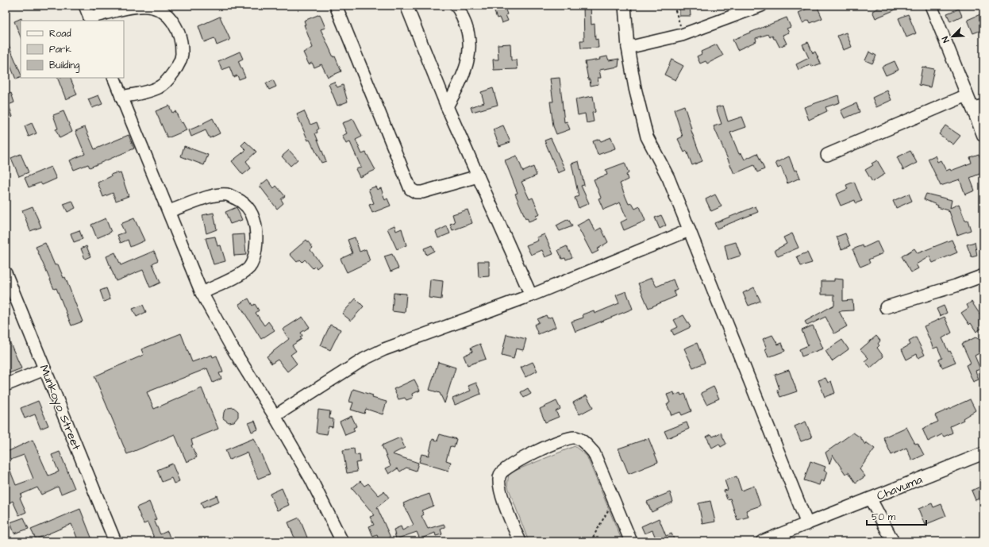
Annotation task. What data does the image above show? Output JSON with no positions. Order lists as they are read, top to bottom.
{
  "streets": {
    "street": ["Munkoyo Street", "Chavuma"]
  },
  "legend": ["Road", "Park", "Building"],
  "scale_bar": "50 m",
  "north": "bottom left"
}
